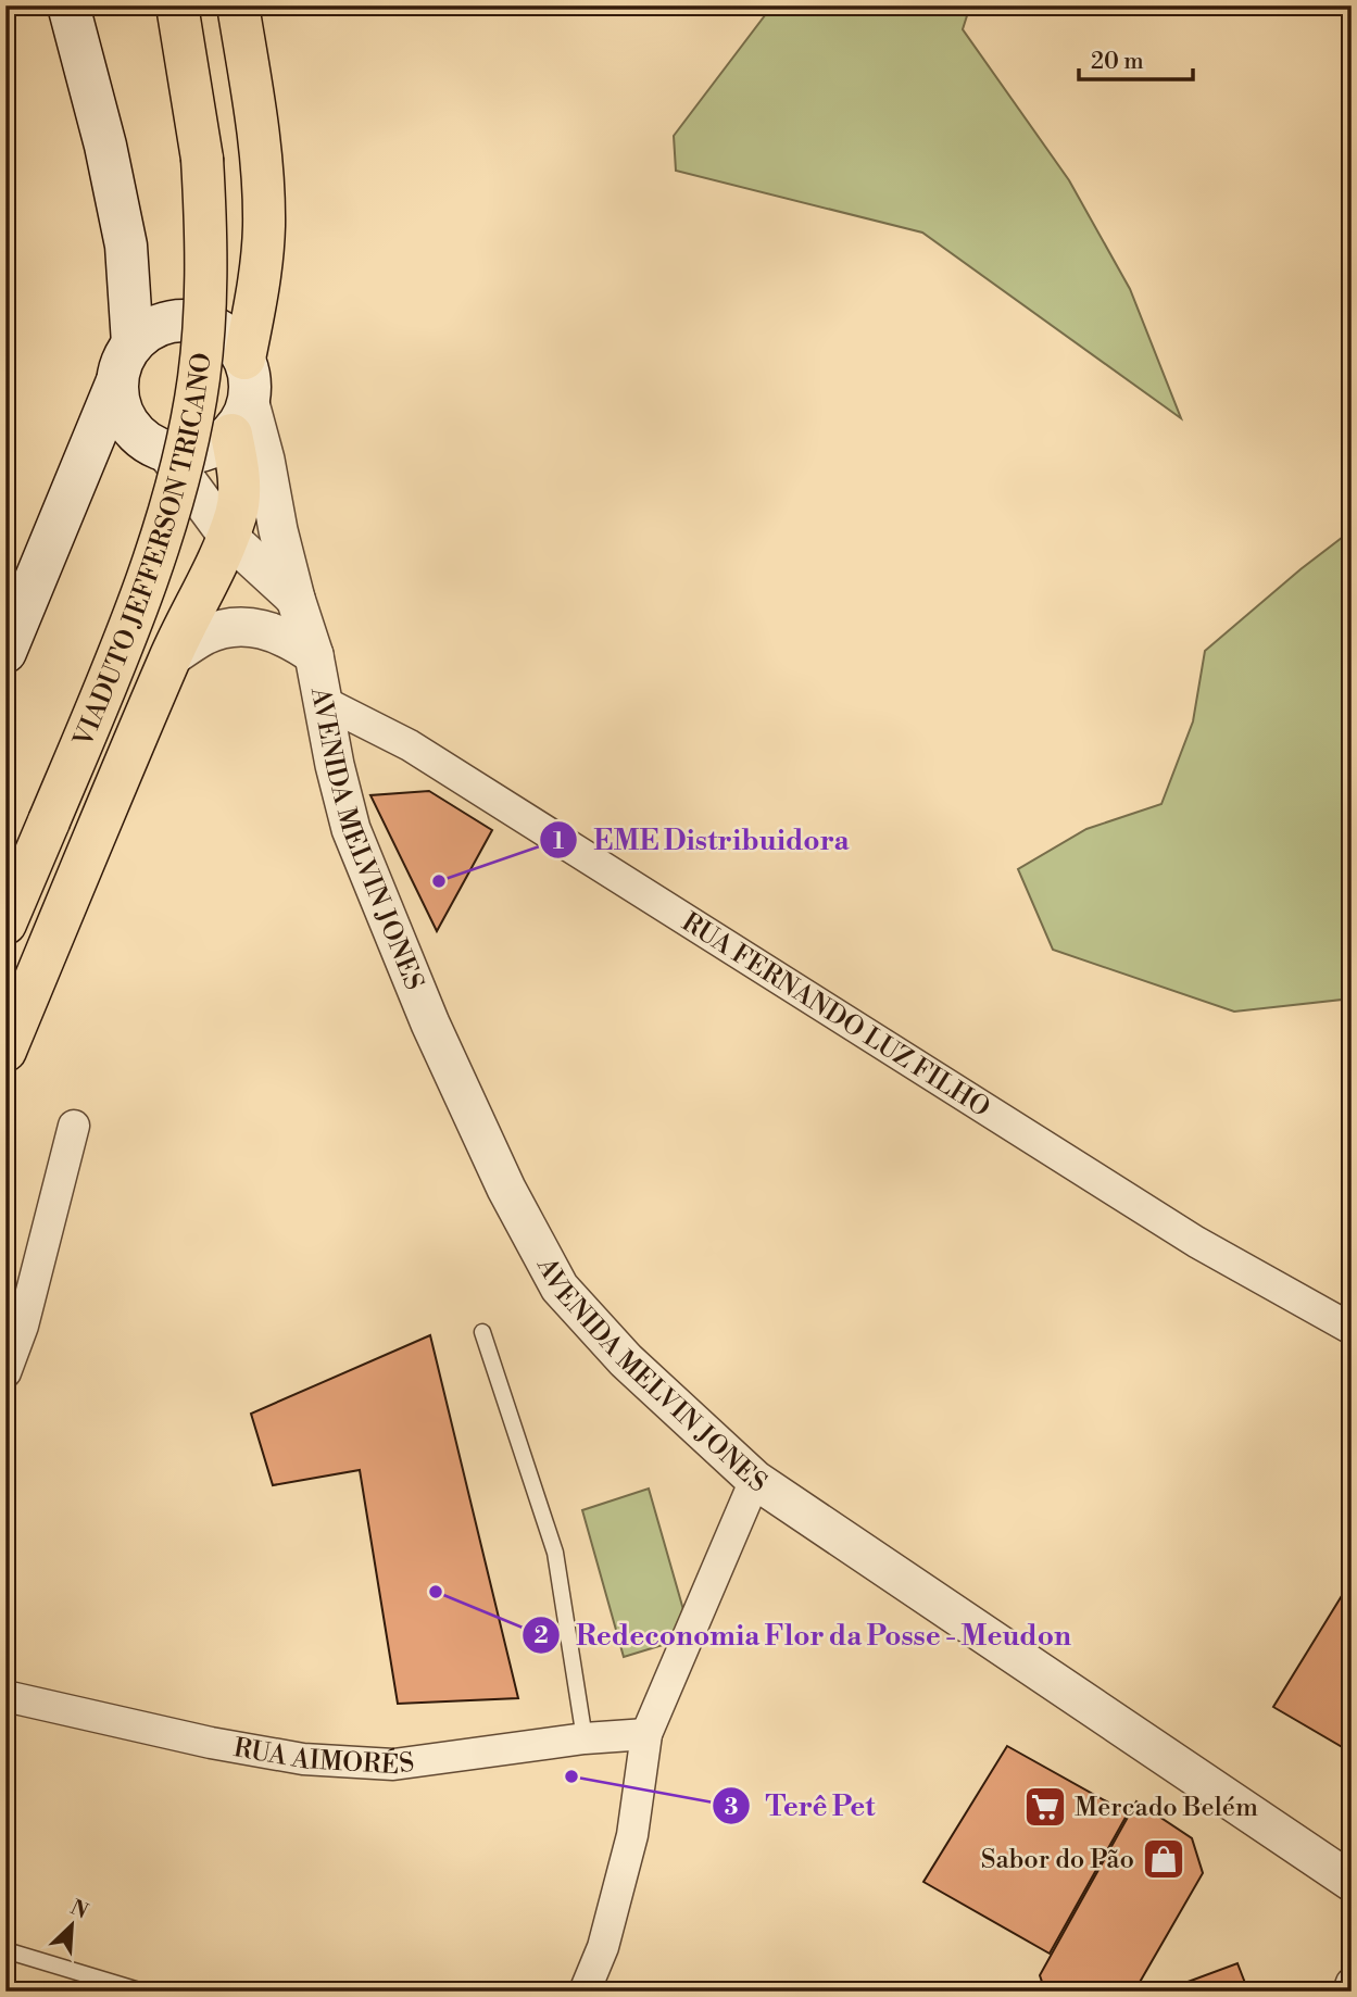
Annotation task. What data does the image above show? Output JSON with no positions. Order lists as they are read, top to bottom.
{
  "streets": {
    "highway": ["VIADUTO JEFFERSON TRICANO"],
    "street": ["AVENIDA MELVIN JONES", "RUA FERNANDO LUZ FILHO", "RUA AIMORÉS"]
  },
  "crossings": [
    ["AVENIDA MELVIN JONES", "RUA FERNANDO LUZ FILHO"]
  ],
  "places": {
    "other": ["EME Distribuidora", "Redeconomia Flor da Posse - Meudon", "Terê Pet"],
    "supermarket": ["Mercado Belém"],
    "shop": ["Sabor do Pão"]
  },
  "scale_bar": "20 m",
  "north": "top right"
}
